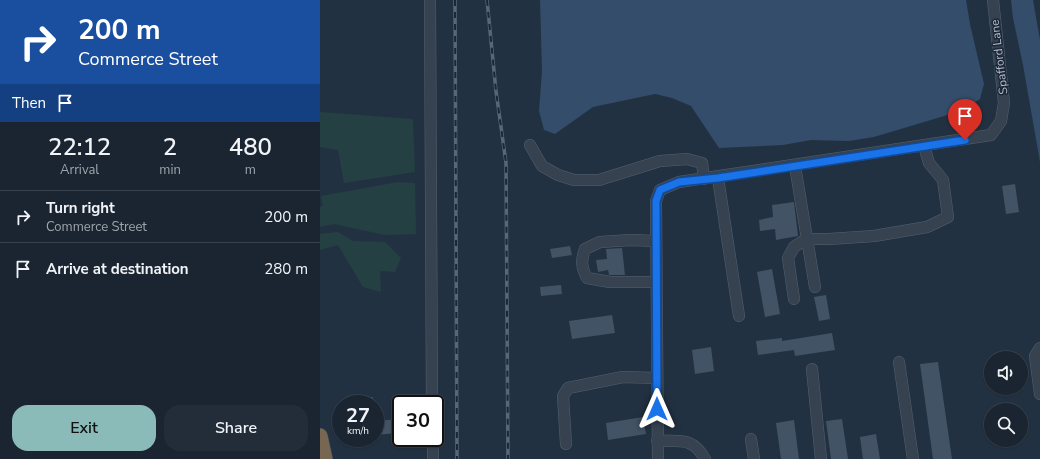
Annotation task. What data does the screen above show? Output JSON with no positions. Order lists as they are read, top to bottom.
{
  "streets": {
    "street": ["Spafford Lane"]
  },
  "page": {
    "turn": ["200 m", "Commerce Street"],
    "then": "Then",
    "eta": [
      "22:12",
      "Arrival",
      "2",
      "min",
      "480",
      "m"
    ],
    "list": [
      {
        "name": "Turn right",
        "note": "Commerce Street",
        "value": "200 m"
      },
      {
        "name": "Arrive at destination",
        "value": "280 m"
      }
    ],
    "speed": "27 km/h",
    "limit": "30",
    "buttons": ["Exit", "Share"]
  }
}
